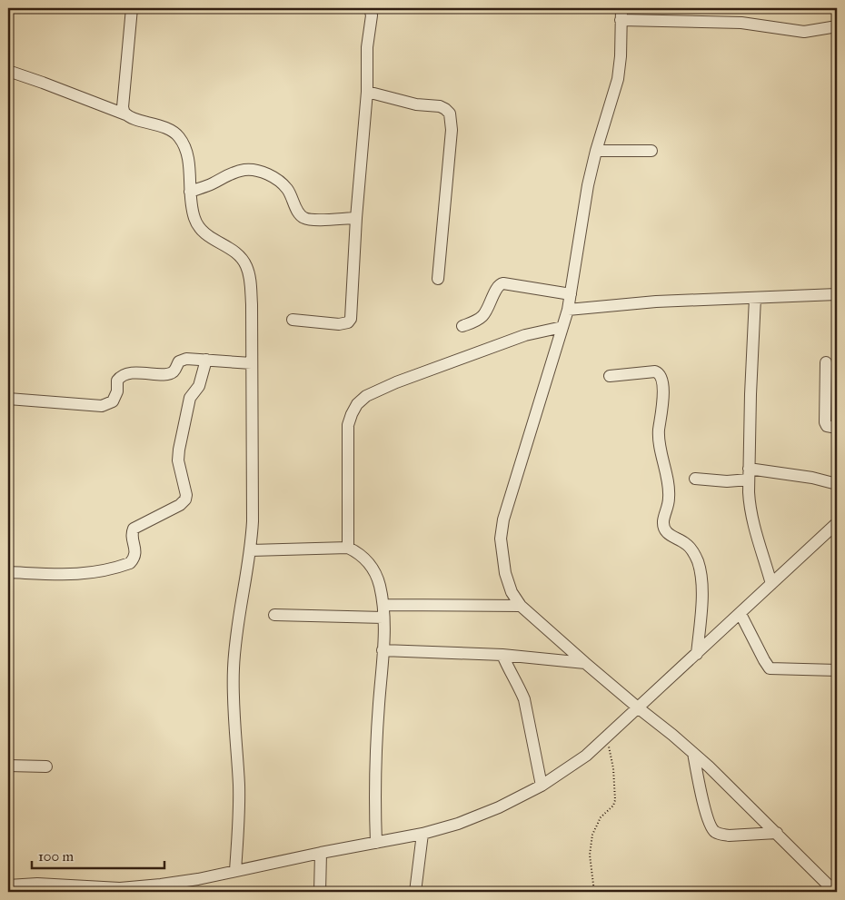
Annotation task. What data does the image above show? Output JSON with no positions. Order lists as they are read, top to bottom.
{
  "scale_bar": "100 m"
}
